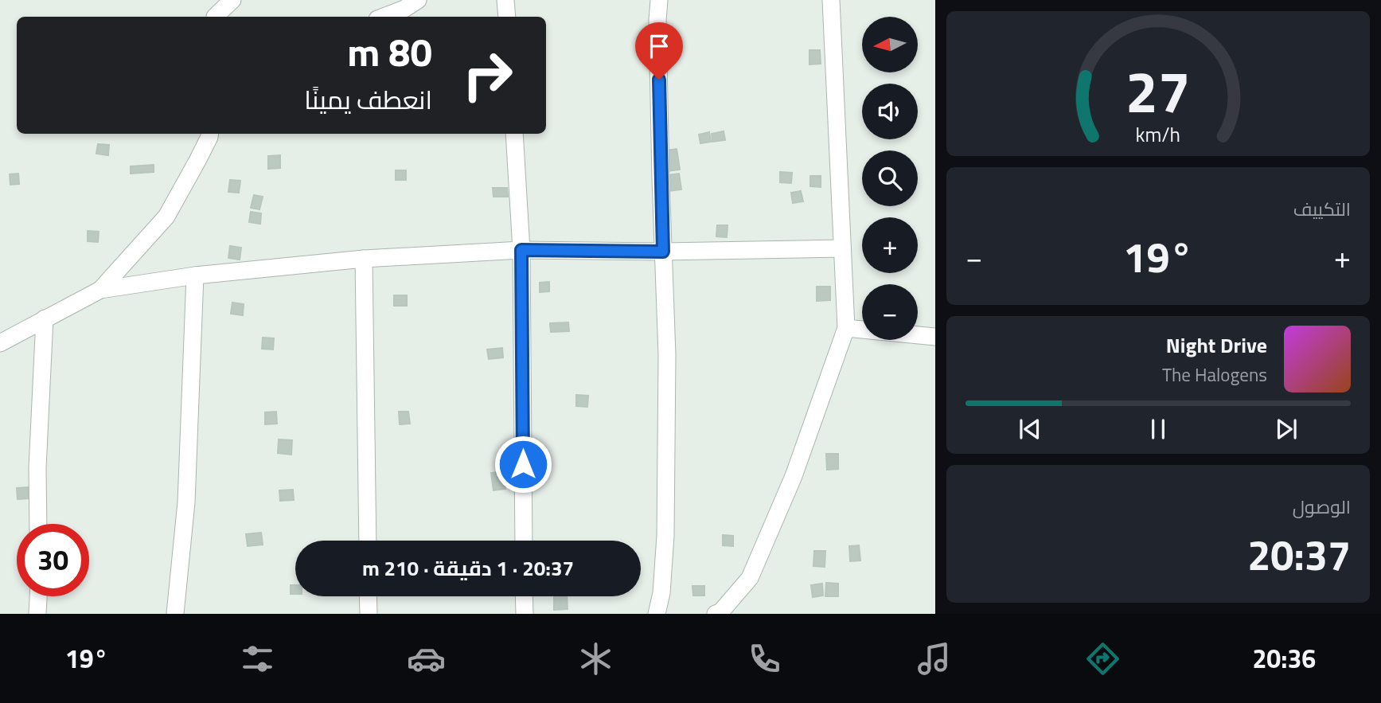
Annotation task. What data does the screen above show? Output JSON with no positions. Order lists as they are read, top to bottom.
{
  "north": "left",
  "page": {
    "map_buttons": ["+", "−"],
    "turn": ["80 m", "انعطف يمينًا"],
    "tile": [
      "التكييف",
      ["الوصول", "20:37"]
    ],
    "heat": ["−", "19°", "+"],
    "song": ["Night Drive", "The Halogens"],
    "limit": "30",
    "trip": "20:37 · 1 دقيقة · 210 m",
    "tabs": ["20:36", "19°"],
    "gauge": ["27", "km/h"]
  }
}
